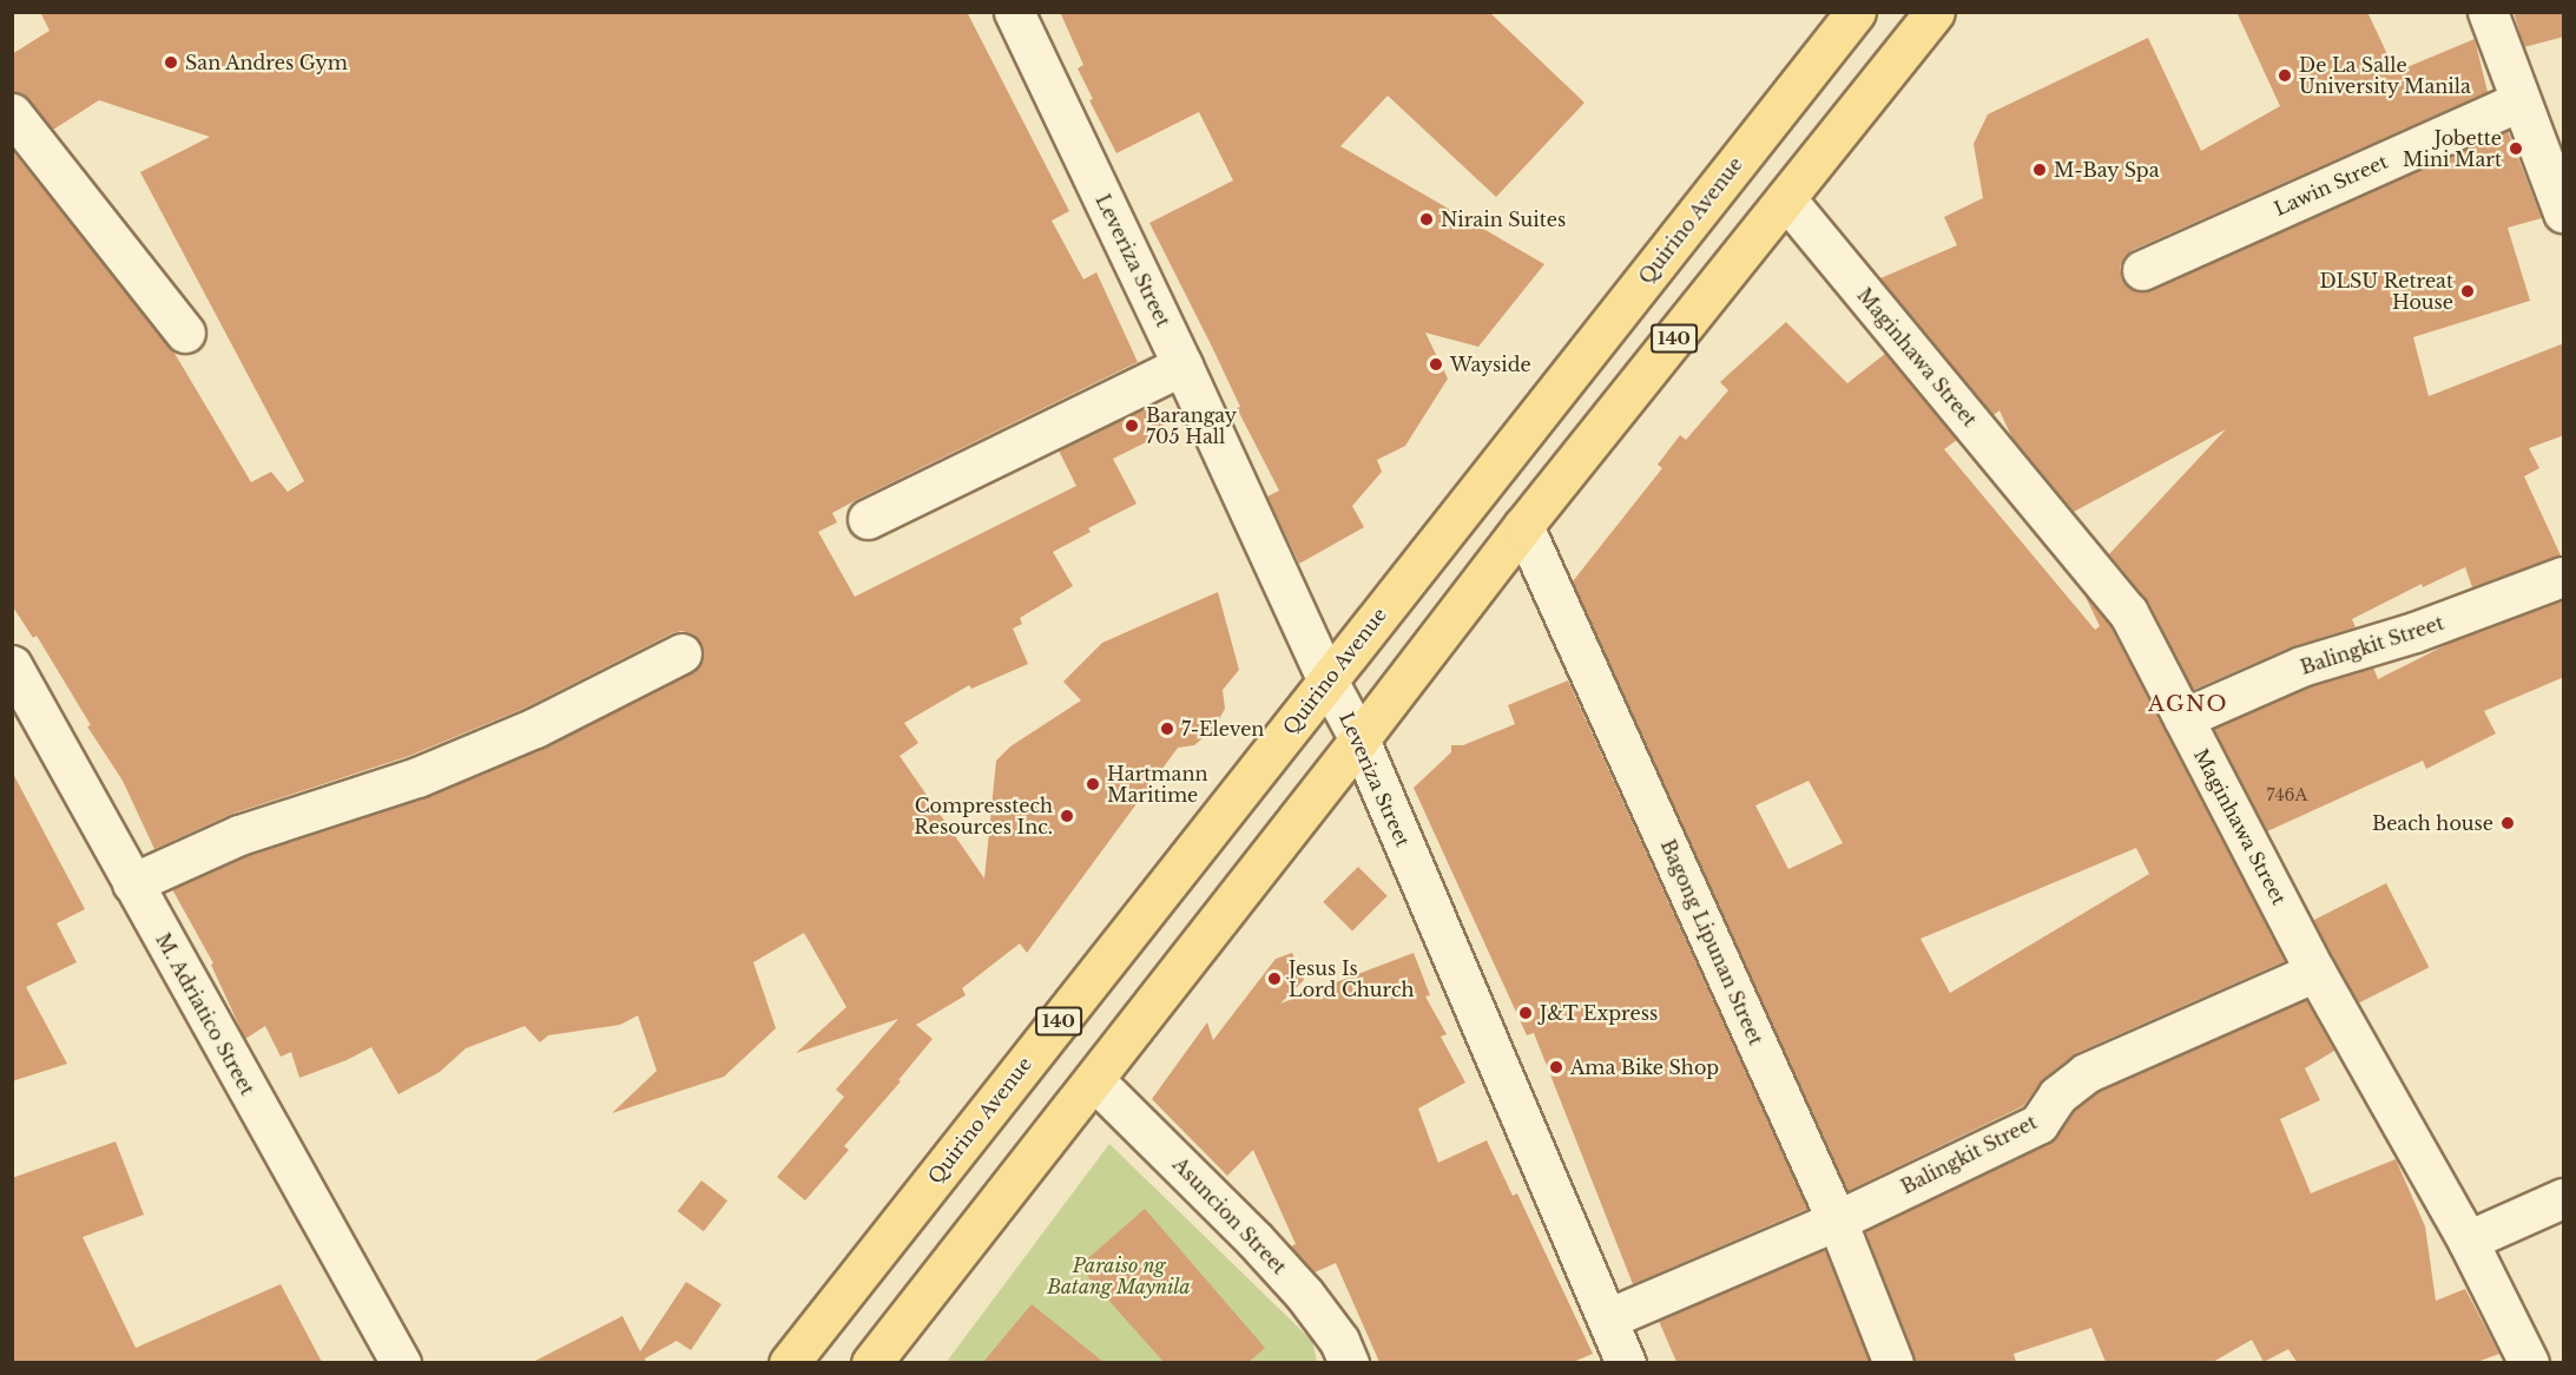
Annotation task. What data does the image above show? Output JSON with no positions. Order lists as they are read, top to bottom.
{
  "streets": {
    "main road": ["Quirino Avenue", "140"],
    "street": [
      "Lawin Street",
      "Leveriza Street",
      "Maginhawa Street",
      "Balingkit Street",
      "Bagong Lipunan Street",
      "M. Adriatico Street",
      "Asuncion Street"
    ]
  },
  "crossings": [
    ["Quirino Avenue", "Leveriza Street"],
    ["Leveriza Street", "140"],
    ["Leveriza Street", "Balingkit Street"],
    ["140", "Maginhawa Street"],
    ["140", "Bagong Lipunan Street"],
    ["140", "Asuncion Street"],
    ["Maginhawa Street", "Balingkit Street"],
    ["Balingkit Street", "Bagong Lipunan Street"]
  ],
  "districts": ["AGNO"],
  "parks": ["Paraiso ng Batang Maynila"],
  "places": [
    "San Andres Gym",
    "De La Salle University Manila",
    "Jobette Mini Mart",
    "M-Bay Spa",
    "Nirain Suites",
    "DLSU Retreat House",
    "Wayside",
    "Barangay 705 Hall",
    "7-Eleven",
    "Hartmann Maritime",
    "Compresstech Resources Inc.",
    "Beach house",
    "Jesus Is Lord Church",
    "J&T Express",
    "Ama Bike Shop"
  ],
  "house_numbers": ["746A"]
}
